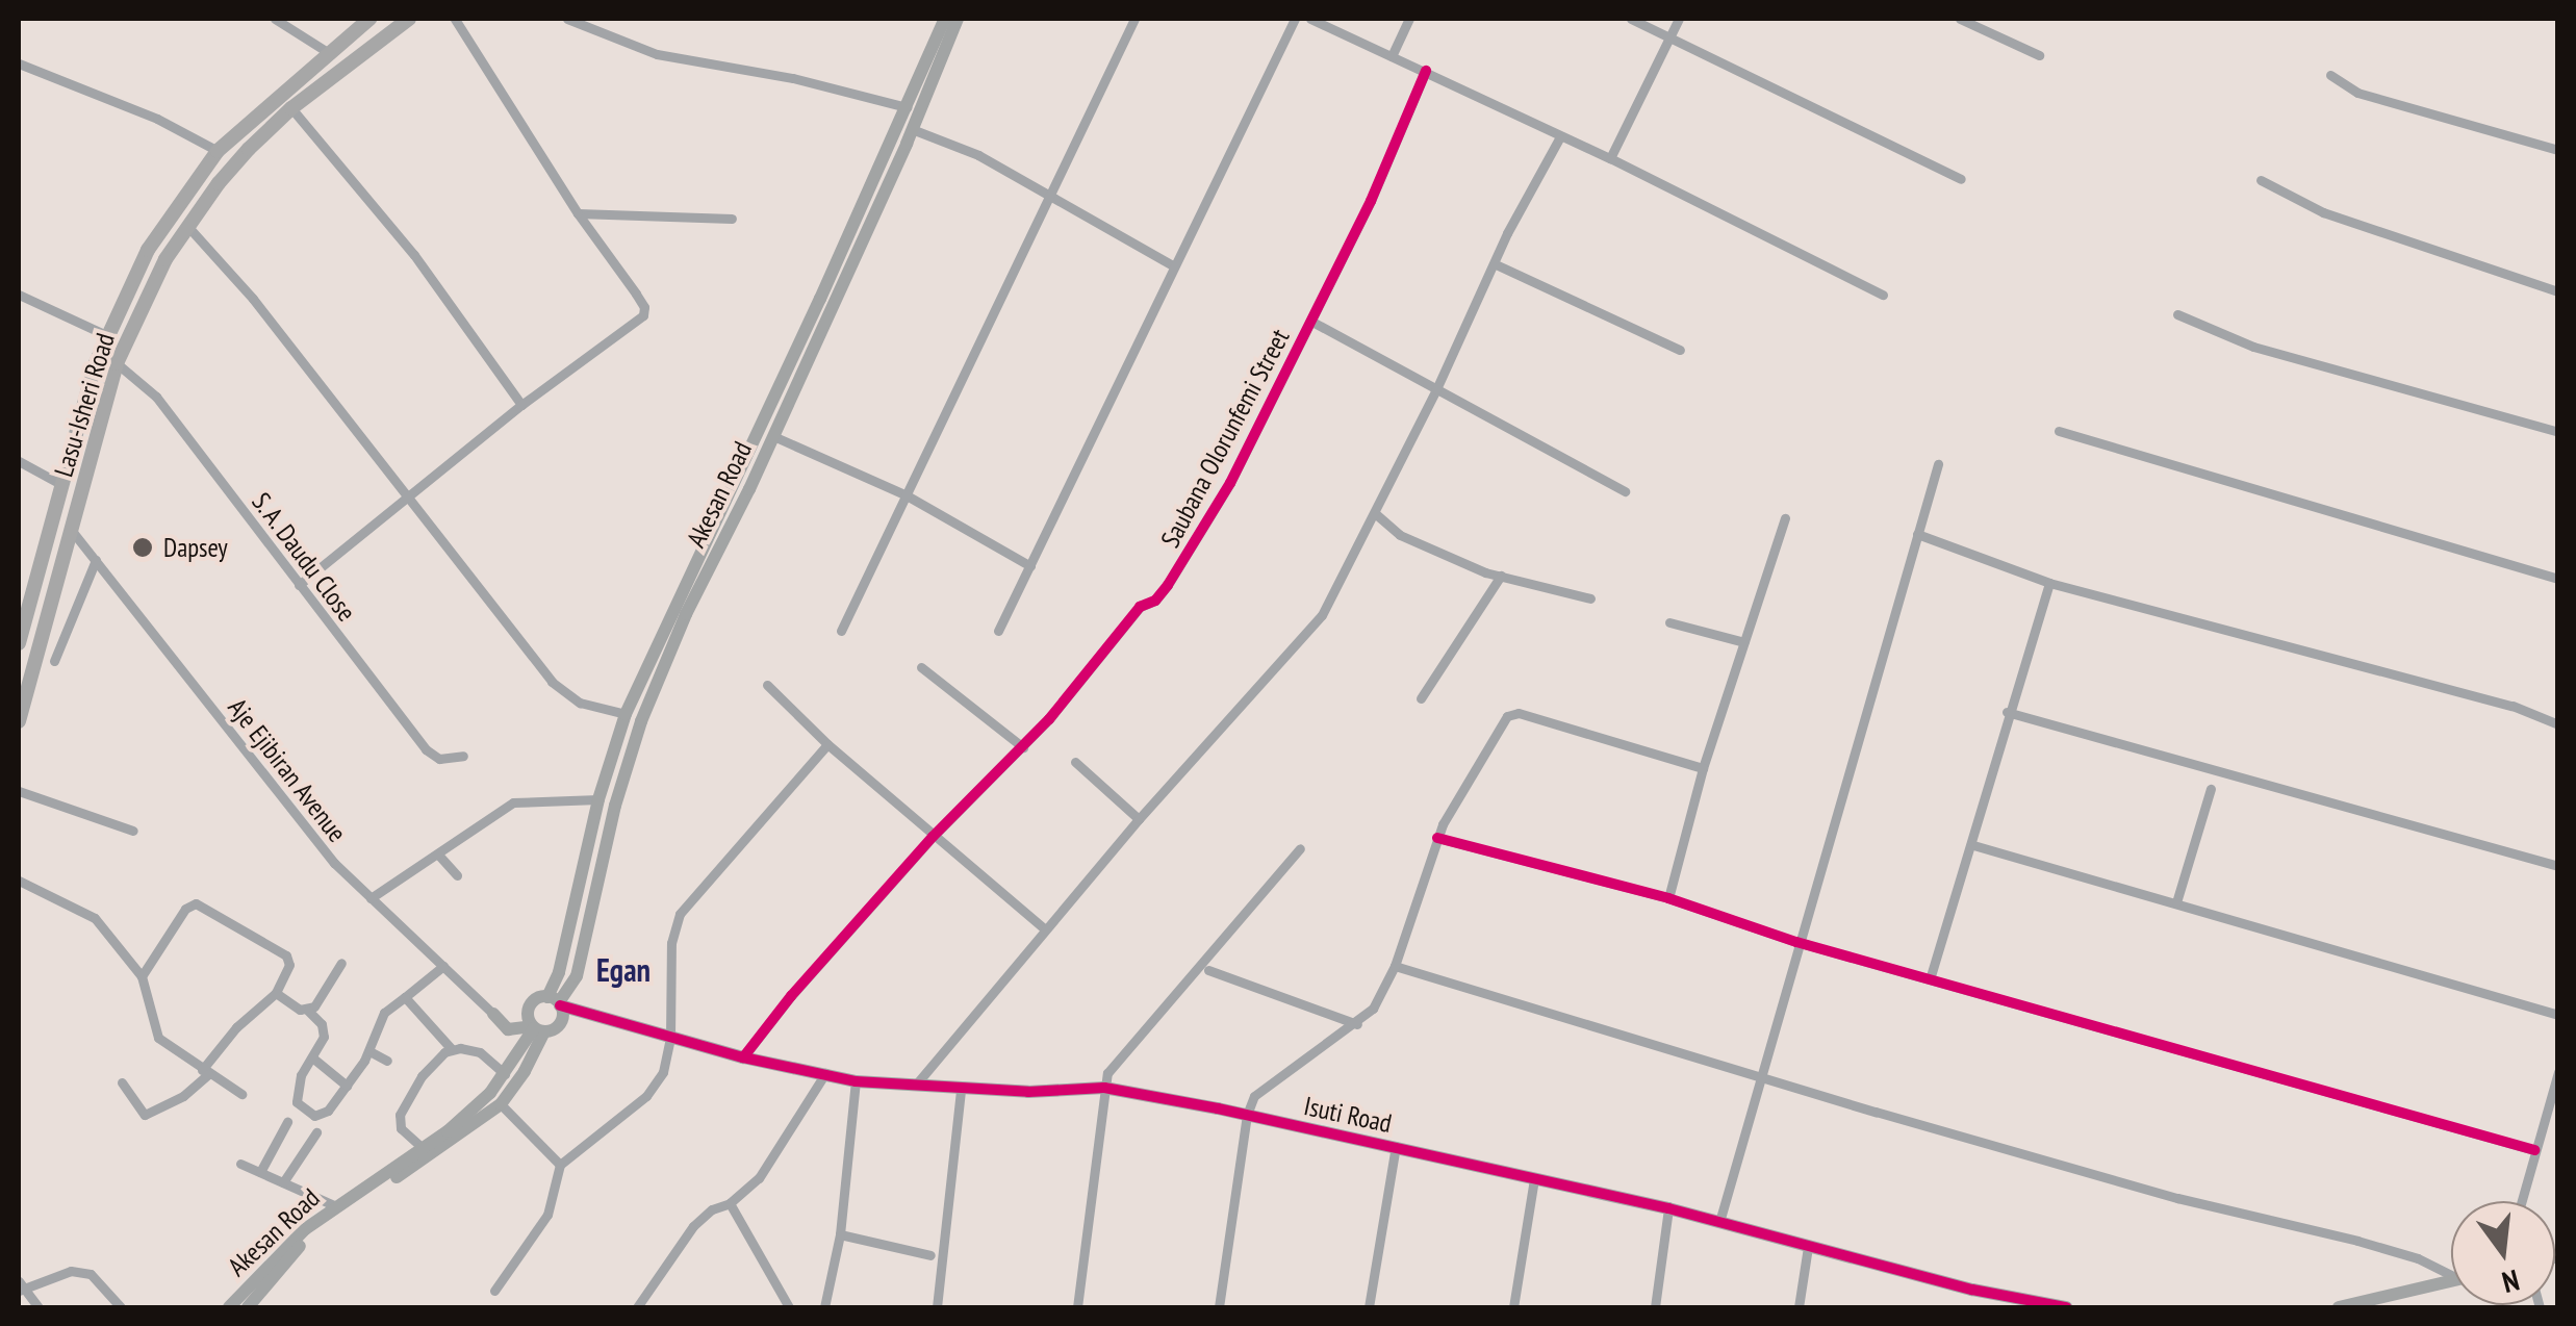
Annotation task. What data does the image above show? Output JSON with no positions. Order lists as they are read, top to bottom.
{
  "streets": {
    "main road": ["Lasu-Isheri Road"],
    "street": [
      "Saubana Olorunfemi Street",
      "Akesan Road",
      "S. A. Daudu Close",
      "Aje Ejibiran Avenue",
      "Isuti Road"
    ]
  },
  "crossings": [
    ["Lasu-Isheri Road", "S. A. Daudu Close"],
    ["Lasu-Isheri Road", "Aje Ejibiran Avenue"],
    ["Saubana Olorunfemi Street", "Isuti Road"],
    ["Akesan Road", "Isuti Road"]
  ],
  "districts": ["Egan"],
  "places": ["Dapsey"],
  "north": "bottom"
}
